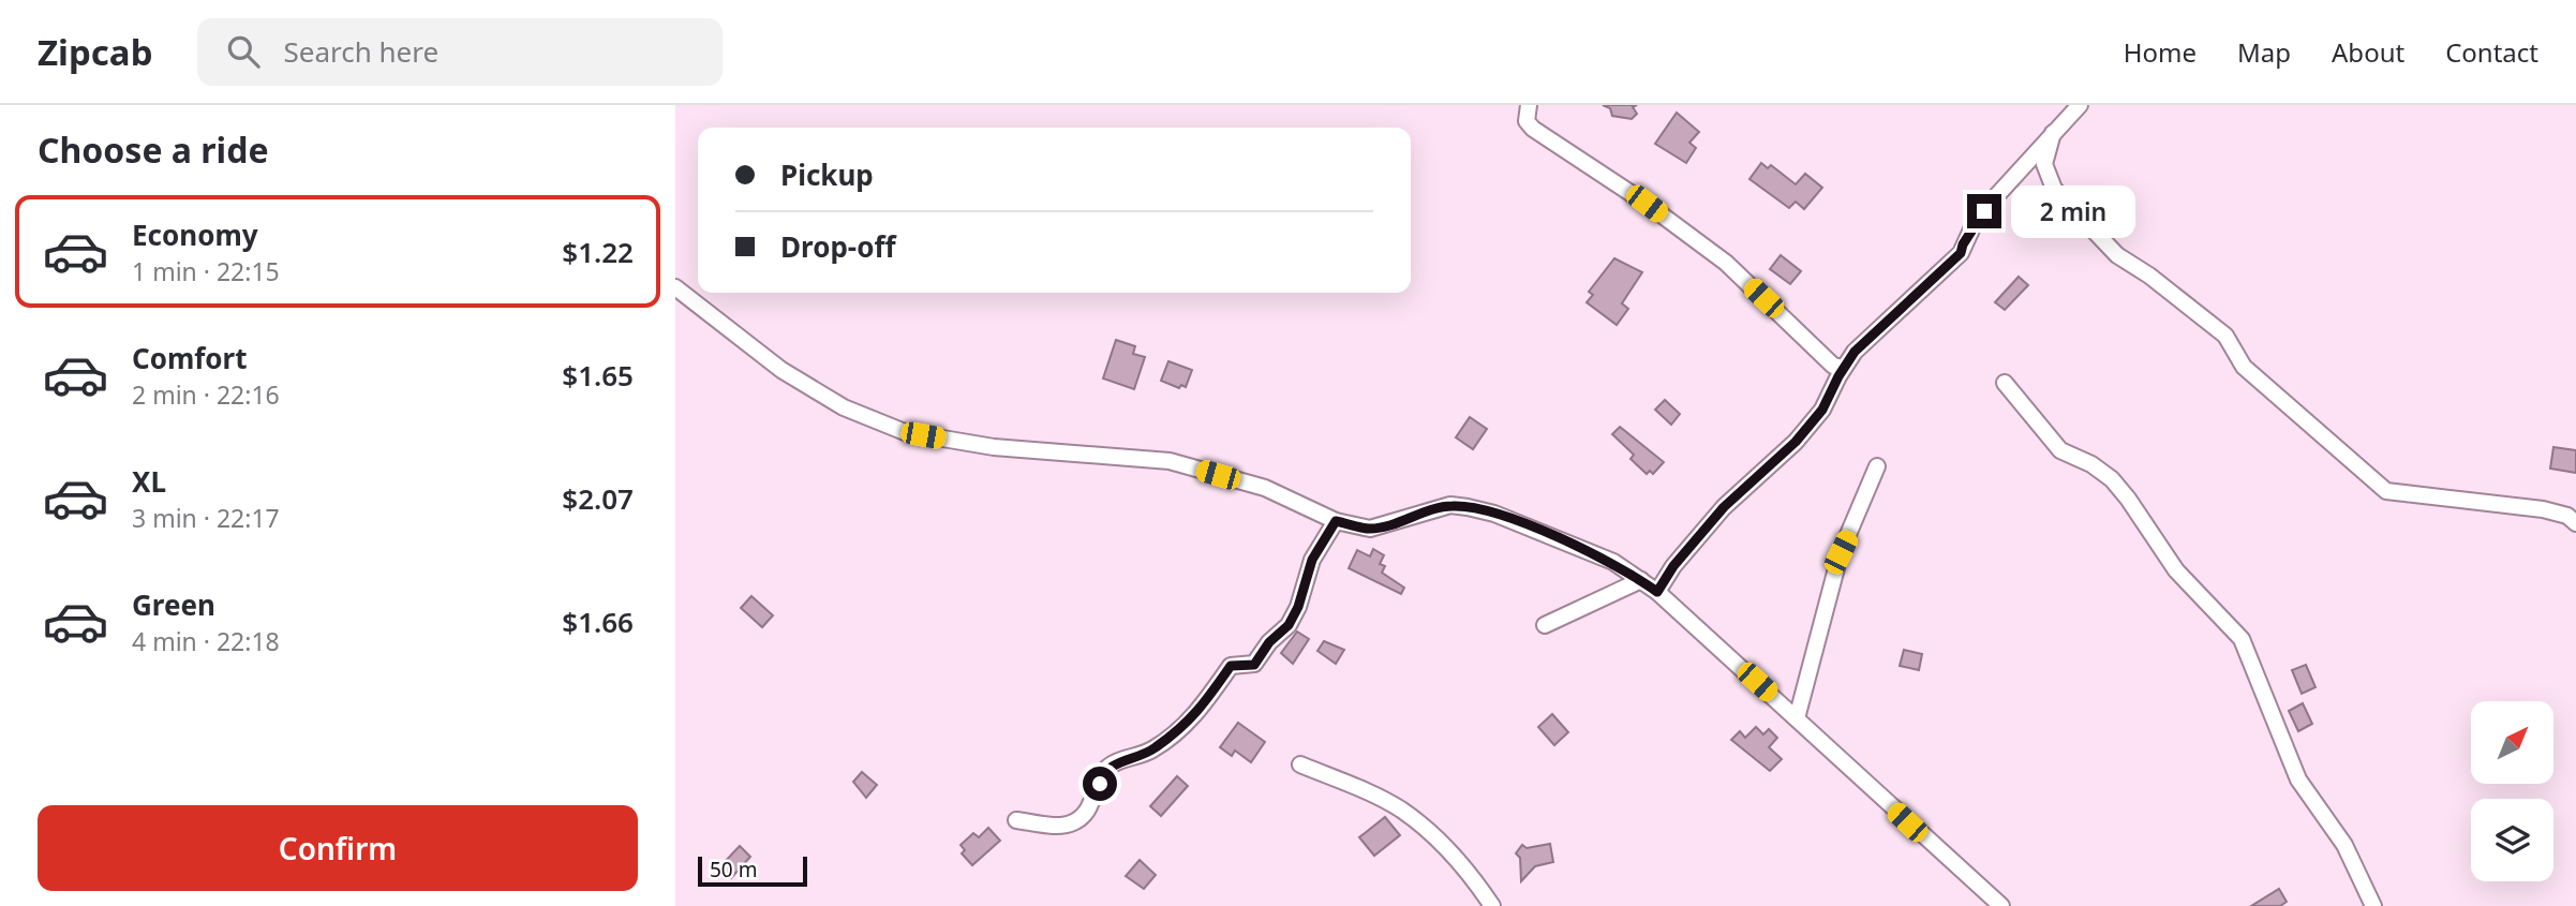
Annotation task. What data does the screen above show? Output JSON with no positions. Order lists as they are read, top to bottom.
{
  "scale_bar": "50 m",
  "north": "top right",
  "page": {
    "header": "Zipcab",
    "search": "Search here",
    "nav": [
      "Home",
      "Map",
      "About",
      "Contact"
    ],
    "heading": "Choose a ride",
    "banner": ["Pickup", "Drop-off"],
    "bubble": "2 min",
    "list": [
      {
        "name": "Economy",
        "note": "1 min · 22:15",
        "value": "$1.22"
      },
      {
        "name": "Comfort",
        "note": "2 min · 22:16",
        "value": "$1.65"
      },
      {
        "name": "XL",
        "note": "3 min · 22:17",
        "value": "$2.07"
      },
      {
        "name": "Green",
        "note": "4 min · 22:18",
        "value": "$1.66"
      }
    ],
    "buttons": "Confirm",
    "scale": "50 m"
  }
}
